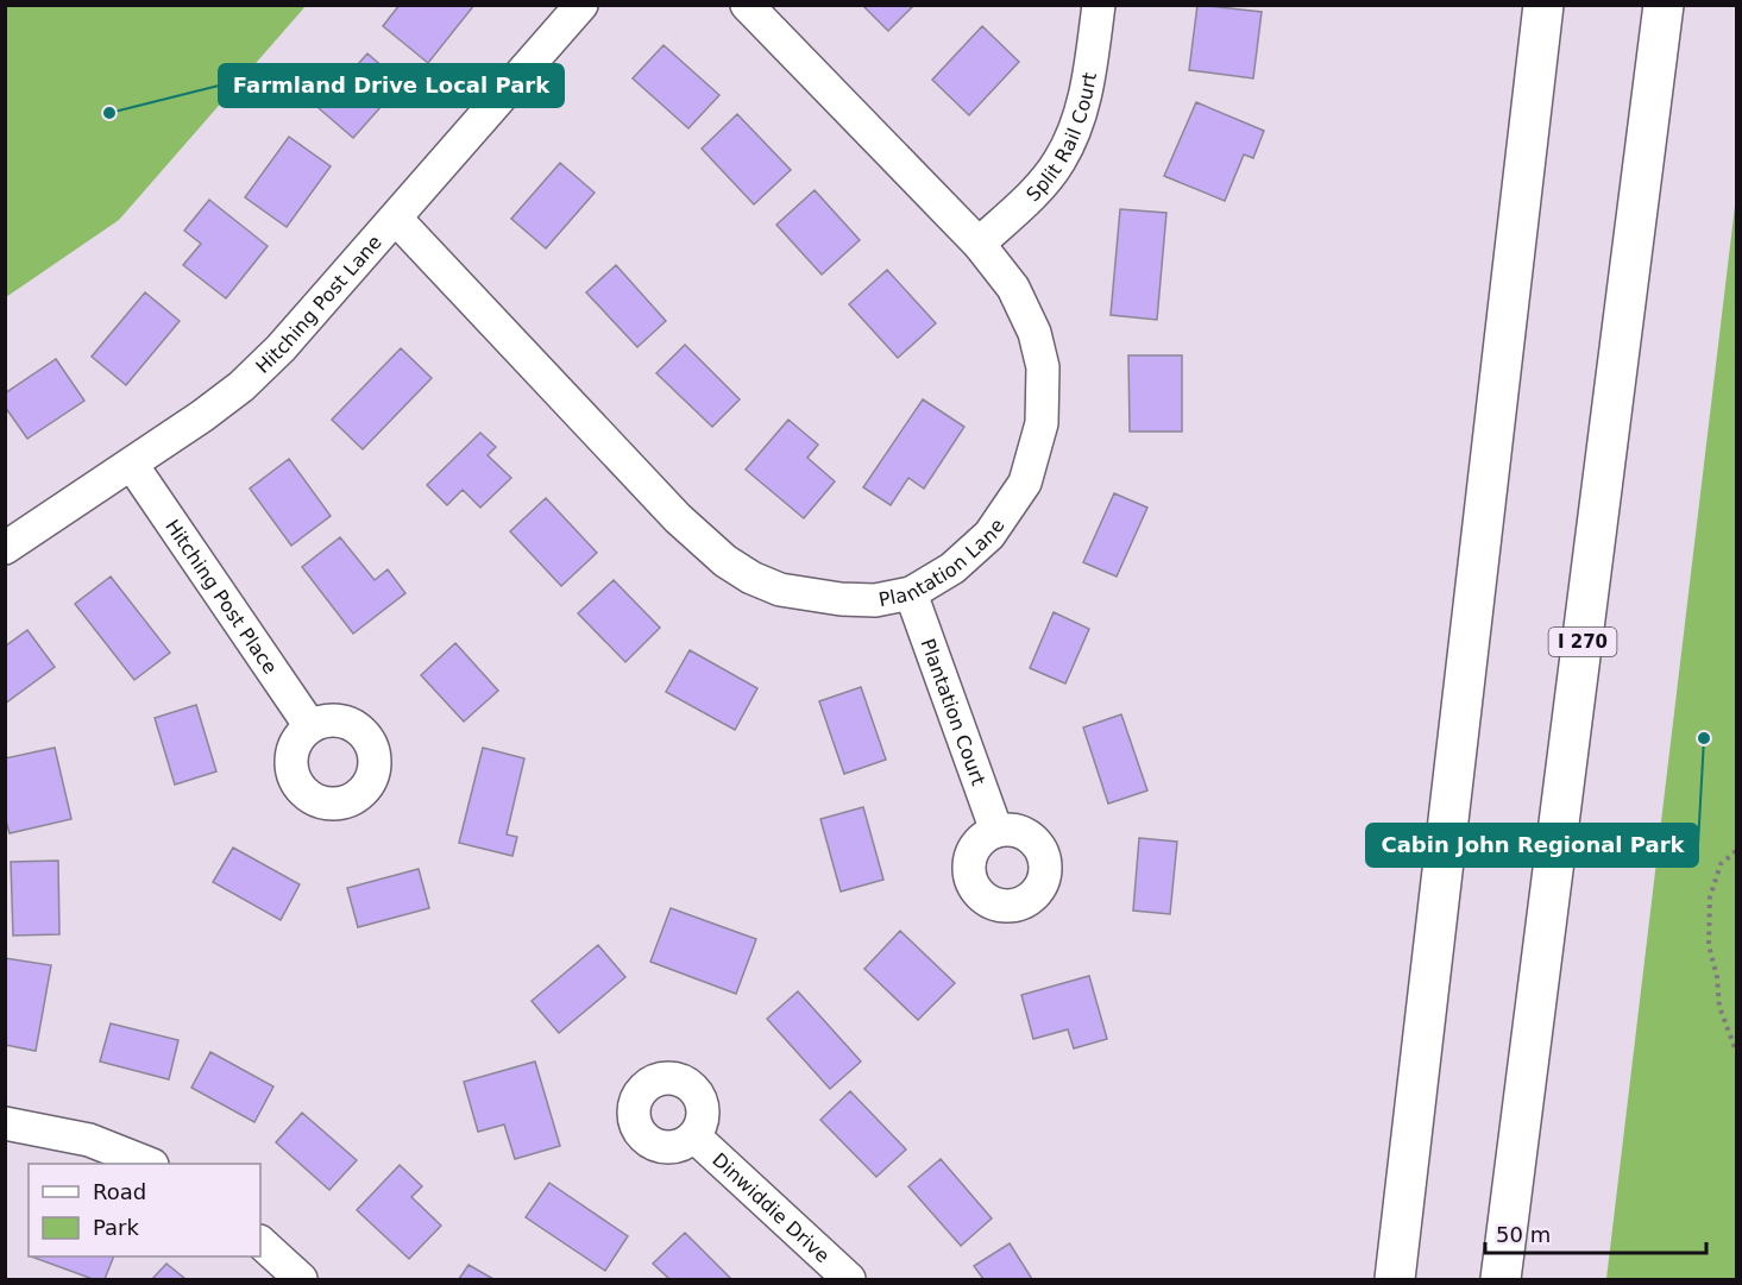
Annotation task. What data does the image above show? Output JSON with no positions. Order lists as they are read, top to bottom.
{
  "streets": {
    "highway": ["I 270"],
    "street": [
      "Split Rail Court",
      "Hitching Post Lane",
      "Plantation Lane",
      "Hitching Post Place",
      "Plantation Court",
      "Dinwiddie Drive"
    ]
  },
  "crossings": [
    ["Split Rail Court", "Plantation Lane"],
    ["Hitching Post Lane", "Plantation Lane"],
    ["Hitching Post Lane", "Hitching Post Place"],
    ["Plantation Lane", "Plantation Court"]
  ],
  "places": ["Farmland Drive Local Park", "Cabin John Regional Park"],
  "legend": ["Road", "Park"],
  "scale_bar": "50 m"
}
